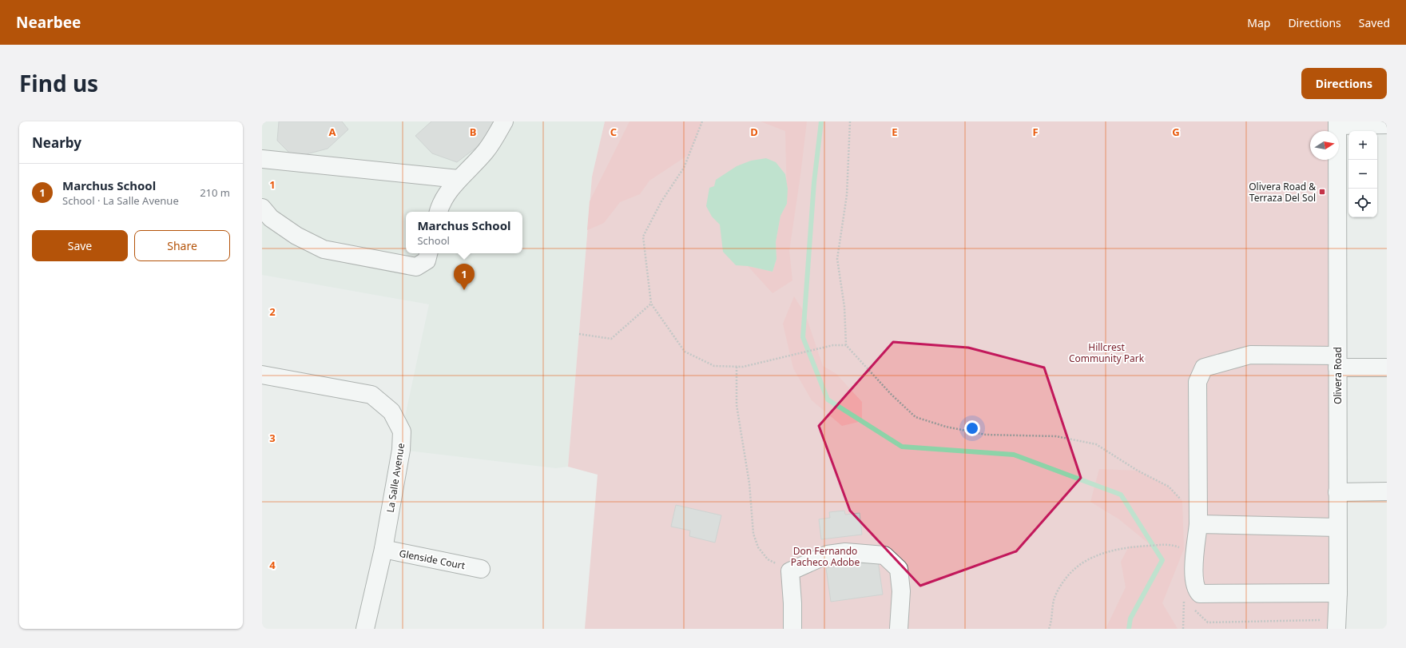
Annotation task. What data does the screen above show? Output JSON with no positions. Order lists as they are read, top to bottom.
{
  "streets": {
    "street": ["Olivera Road", "La Salle Avenue", "Glenside Court"]
  },
  "crossings": [
    ["La Salle Avenue", "Glenside Court"]
  ],
  "parks": ["Hillcrest Community Park", "Don Fernando Pacheco Adobe"],
  "places": {
    "transit": ["Olivera Road & Terraza Del Sol"]
  },
  "north": "right",
  "page": {
    "header": "Nearbee",
    "nav": ["Map", "Directions", "Saved"],
    "title": "Find us",
    "buttons": [
      "Directions",
      ["Save", "Share"]
    ],
    "heading": "Nearby",
    "map_buttons": ["+", "−"],
    "list": [
      {
        "mark": "1",
        "name": "Marchus School",
        "note": "School · La Salle Avenue",
        "value": "210 m"
      }
    ],
    "popup": ["Marchus School", "School"],
    "pins": "1"
  },
  "grid": {
    "columns": [
      "A",
      "B",
      "C",
      "D",
      "E",
      "F",
      "G"
    ],
    "rows": [
      "1",
      "2",
      "3",
      "4"
    ]
  }
}
